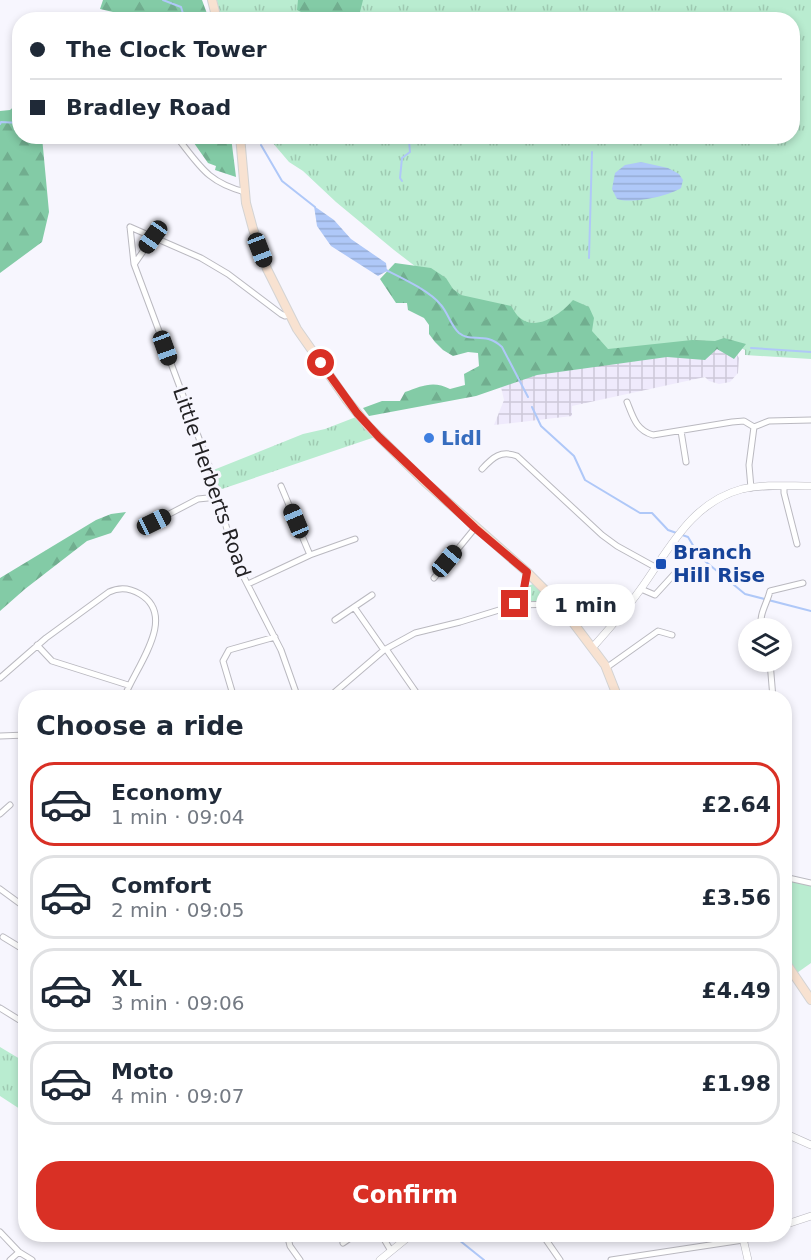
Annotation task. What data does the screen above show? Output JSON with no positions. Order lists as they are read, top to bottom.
{
  "streets": {
    "street": ["Little Herberts Road"]
  },
  "places": {
    "other": ["Lidl"],
    "transit": ["Branch Hill Rise"]
  },
  "page": {
    "banner": ["The Clock Tower", "Bradley Road"],
    "bubble": "1 min",
    "heading": "Choose a ride",
    "list": [
      {
        "name": "Economy",
        "note": "1 min · 09:04",
        "value": "£2.64"
      },
      {
        "name": "Comfort",
        "note": "2 min · 09:05",
        "value": "£3.56"
      },
      {
        "name": "XL",
        "note": "3 min · 09:06",
        "value": "£4.49"
      },
      {
        "name": "Moto",
        "note": "4 min · 09:07",
        "value": "£1.98"
      }
    ],
    "buttons": "Confirm"
  }
}
